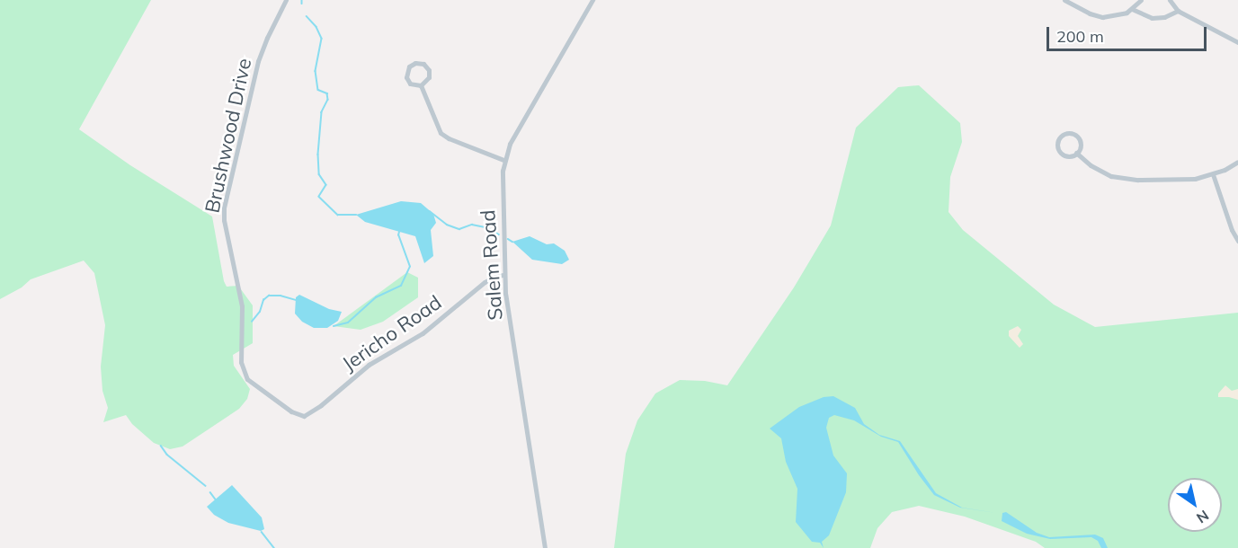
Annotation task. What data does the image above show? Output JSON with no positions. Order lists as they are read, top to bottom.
{
  "streets": {
    "street": ["Brushwood Drive", "Salem Road", "Jericho Road"]
  },
  "crossings": [
    ["Brushwood Drive", "Jericho Road"],
    ["Salem Road", "Jericho Road"]
  ],
  "scale_bar": "200 m",
  "north": "bottom right"
}
